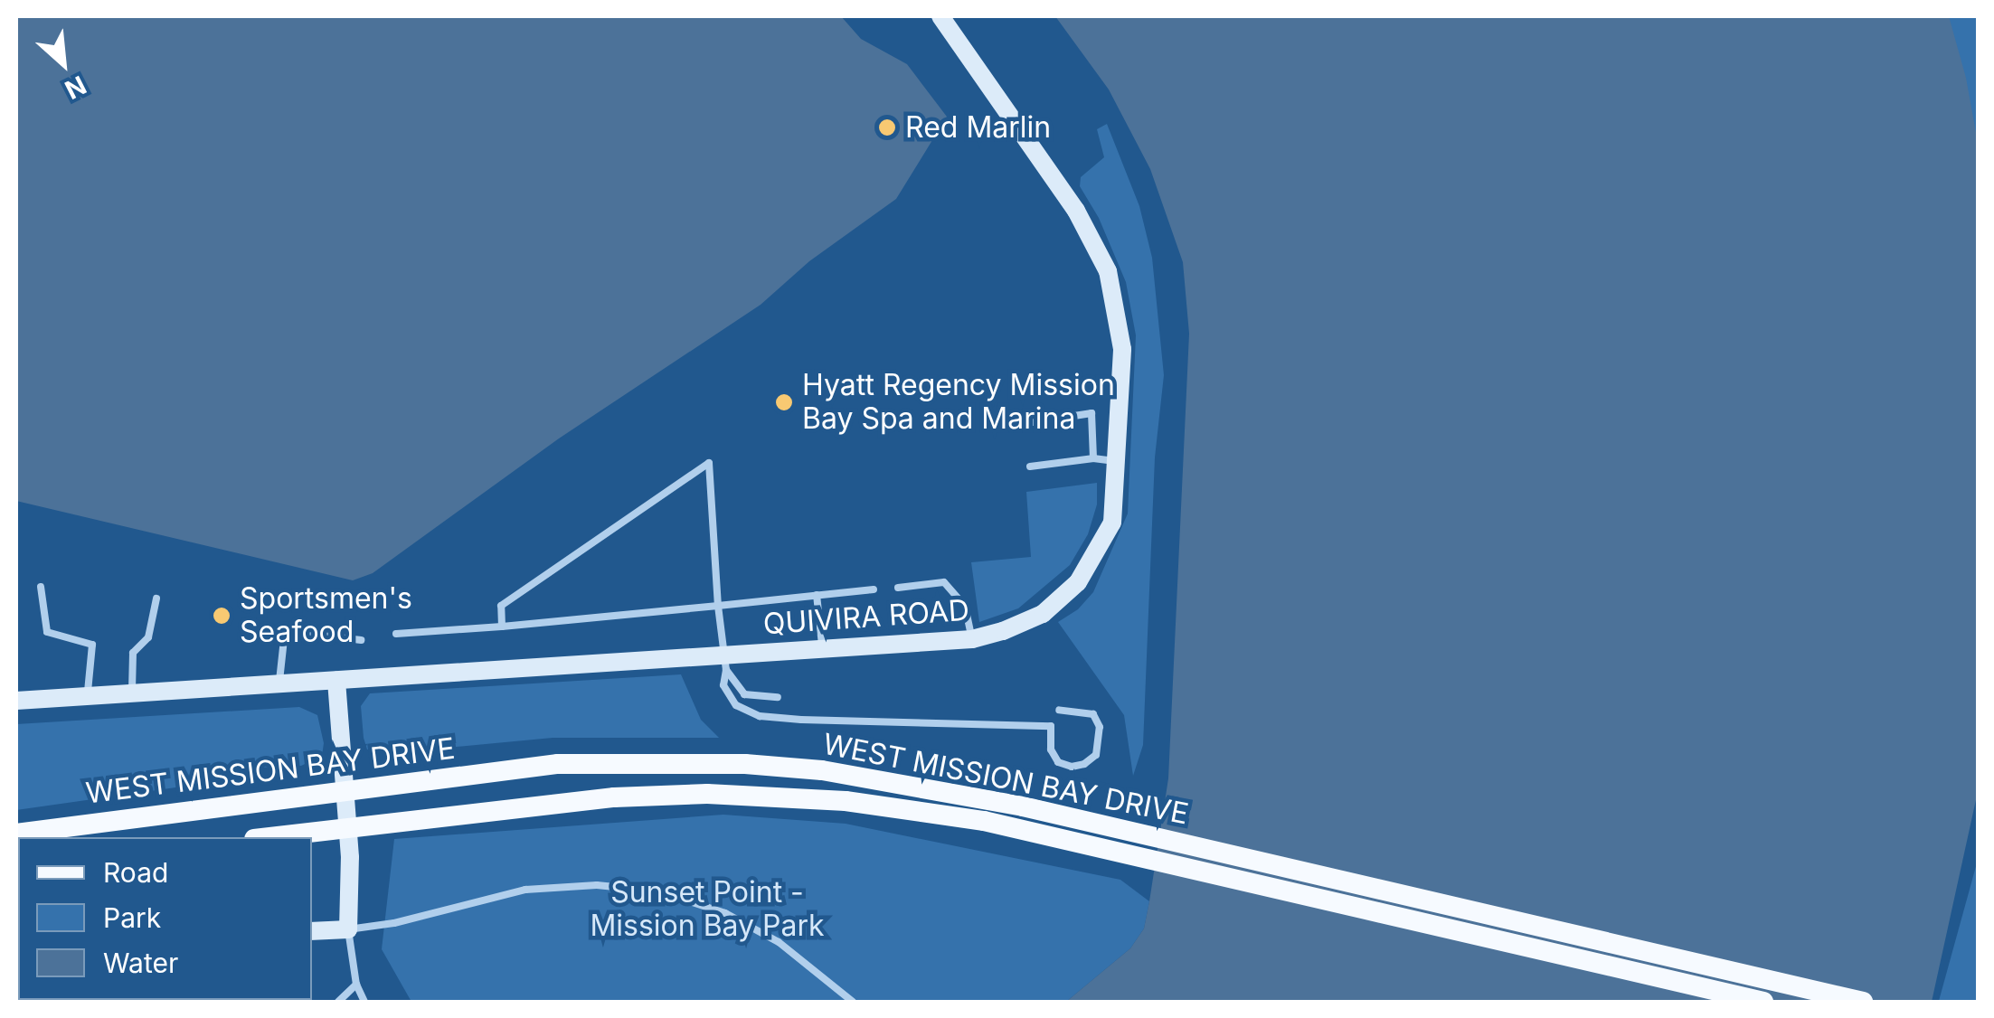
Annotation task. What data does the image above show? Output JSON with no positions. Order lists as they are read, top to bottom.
{
  "streets": {
    "main road": ["WEST MISSION BAY DRIVE"],
    "street": ["QUIVIRA ROAD"]
  },
  "parks": ["Sunset Point - Mission Bay Park"],
  "places": ["Red Marlin", "Hyatt Regency Mission Bay Spa and Marina", "Sportsmen's Seafood"],
  "legend": ["Road", "Park", "Water"],
  "north": "bottom right"
}
